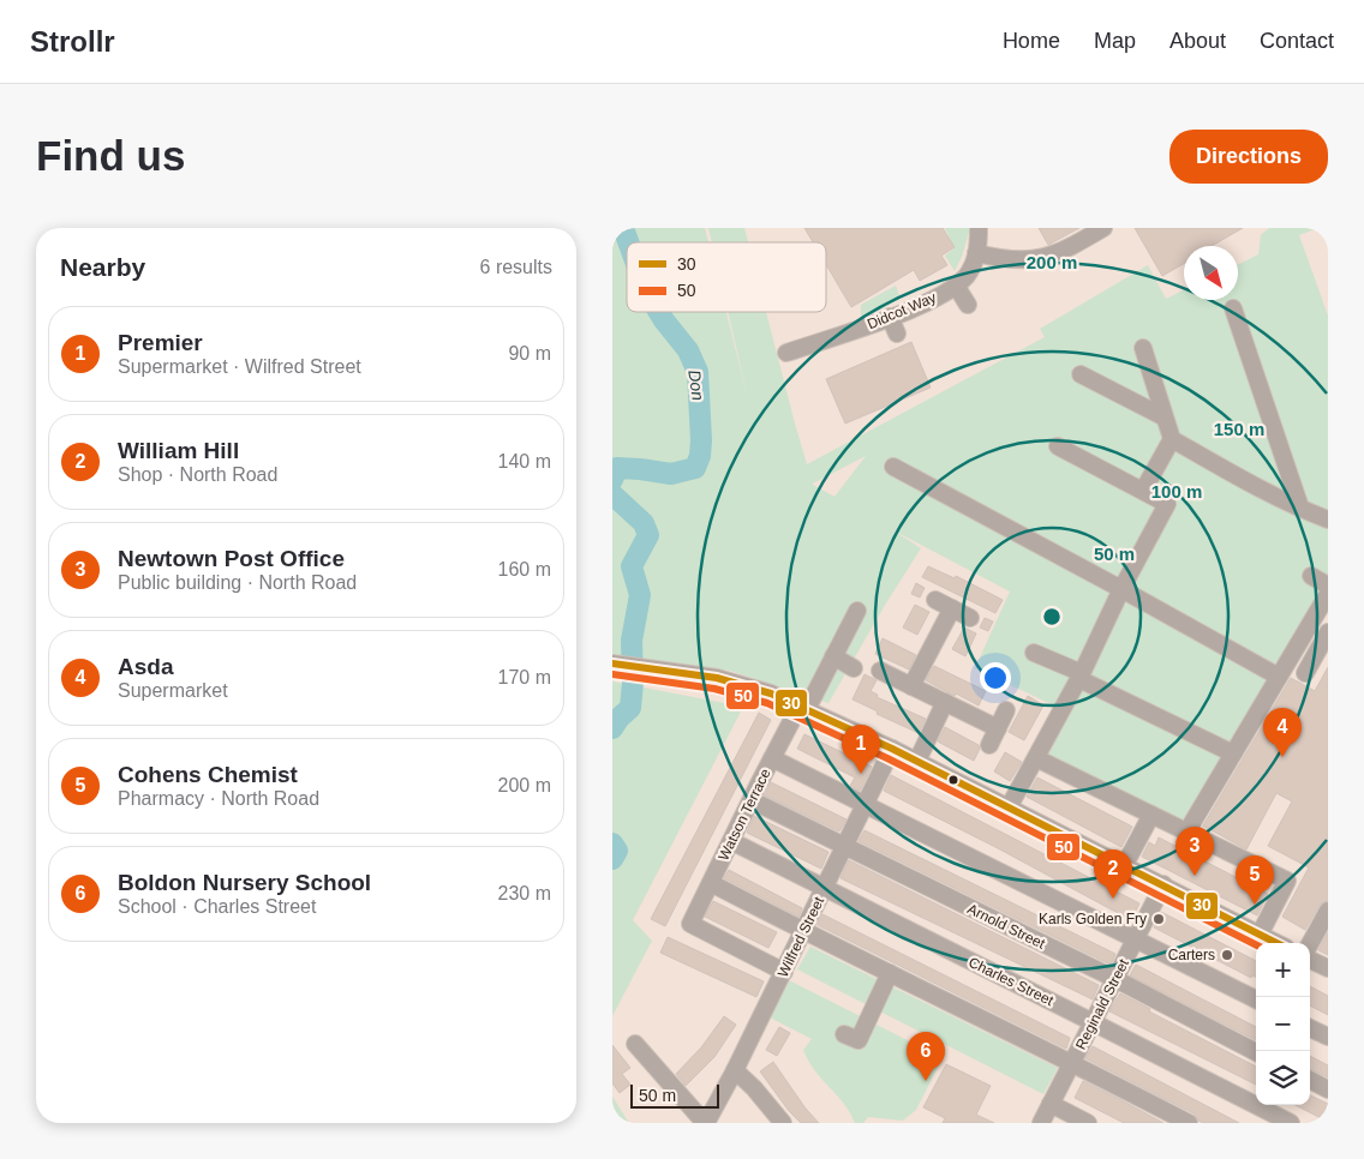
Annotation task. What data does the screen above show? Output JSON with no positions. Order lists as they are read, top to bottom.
{
  "streets": {
    "street": [
      "Didcot Way",
      "Watson Terrace",
      "Arnold Street",
      "Wilfred Street",
      "Charles Street",
      "Reginald Street"
    ]
  },
  "crossings": [
    ["Watson Terrace", "Arnold Street"],
    ["Watson Terrace", "Wilfred Street"],
    ["Watson Terrace", "Charles Street"],
    ["Arnold Street", "Wilfred Street"],
    ["Arnold Street", "Reginald Street"],
    ["Wilfred Street", "Charles Street"],
    ["Charles Street", "Reginald Street"]
  ],
  "water": ["Don"],
  "places": ["Karls Golden Fry", "Carters"],
  "lines": ["transit line 30", "transit line 50"],
  "legend": ["30", "50"],
  "scale_bar": "50 m",
  "north": "bottom right",
  "page": {
    "header": "Strollr",
    "nav": [
      "Home",
      "Map",
      "About",
      "Contact"
    ],
    "buttons": "Directions",
    "title": "Find us",
    "heading": ["Nearby", "6 results"],
    "list": [
      {
        "mark": "1",
        "name": "Premier",
        "note": "Supermarket · Wilfred Street",
        "value": "90 m"
      },
      {
        "mark": "2",
        "name": "William Hill",
        "note": "Shop · North Road",
        "value": "140 m"
      },
      {
        "mark": "3",
        "name": "Newtown Post Office",
        "note": "Public building · North Road",
        "value": "160 m"
      },
      {
        "mark": "4",
        "name": "Asda",
        "note": "Supermarket",
        "value": "170 m"
      },
      {
        "mark": "5",
        "name": "Cohens Chemist",
        "note": "Pharmacy · North Road",
        "value": "200 m"
      },
      {
        "mark": "6",
        "name": "Boldon Nursery School",
        "note": "School · Charles Street",
        "value": "230 m"
      }
    ],
    "pins": [
      "4",
      "1",
      "3",
      "2",
      "5",
      "6"
    ],
    "map_buttons": ["+", "−"],
    "scale": "50 m"
  },
  "rings": [
    "200 m",
    "150 m",
    "100 m",
    "50 m"
  ]
}
